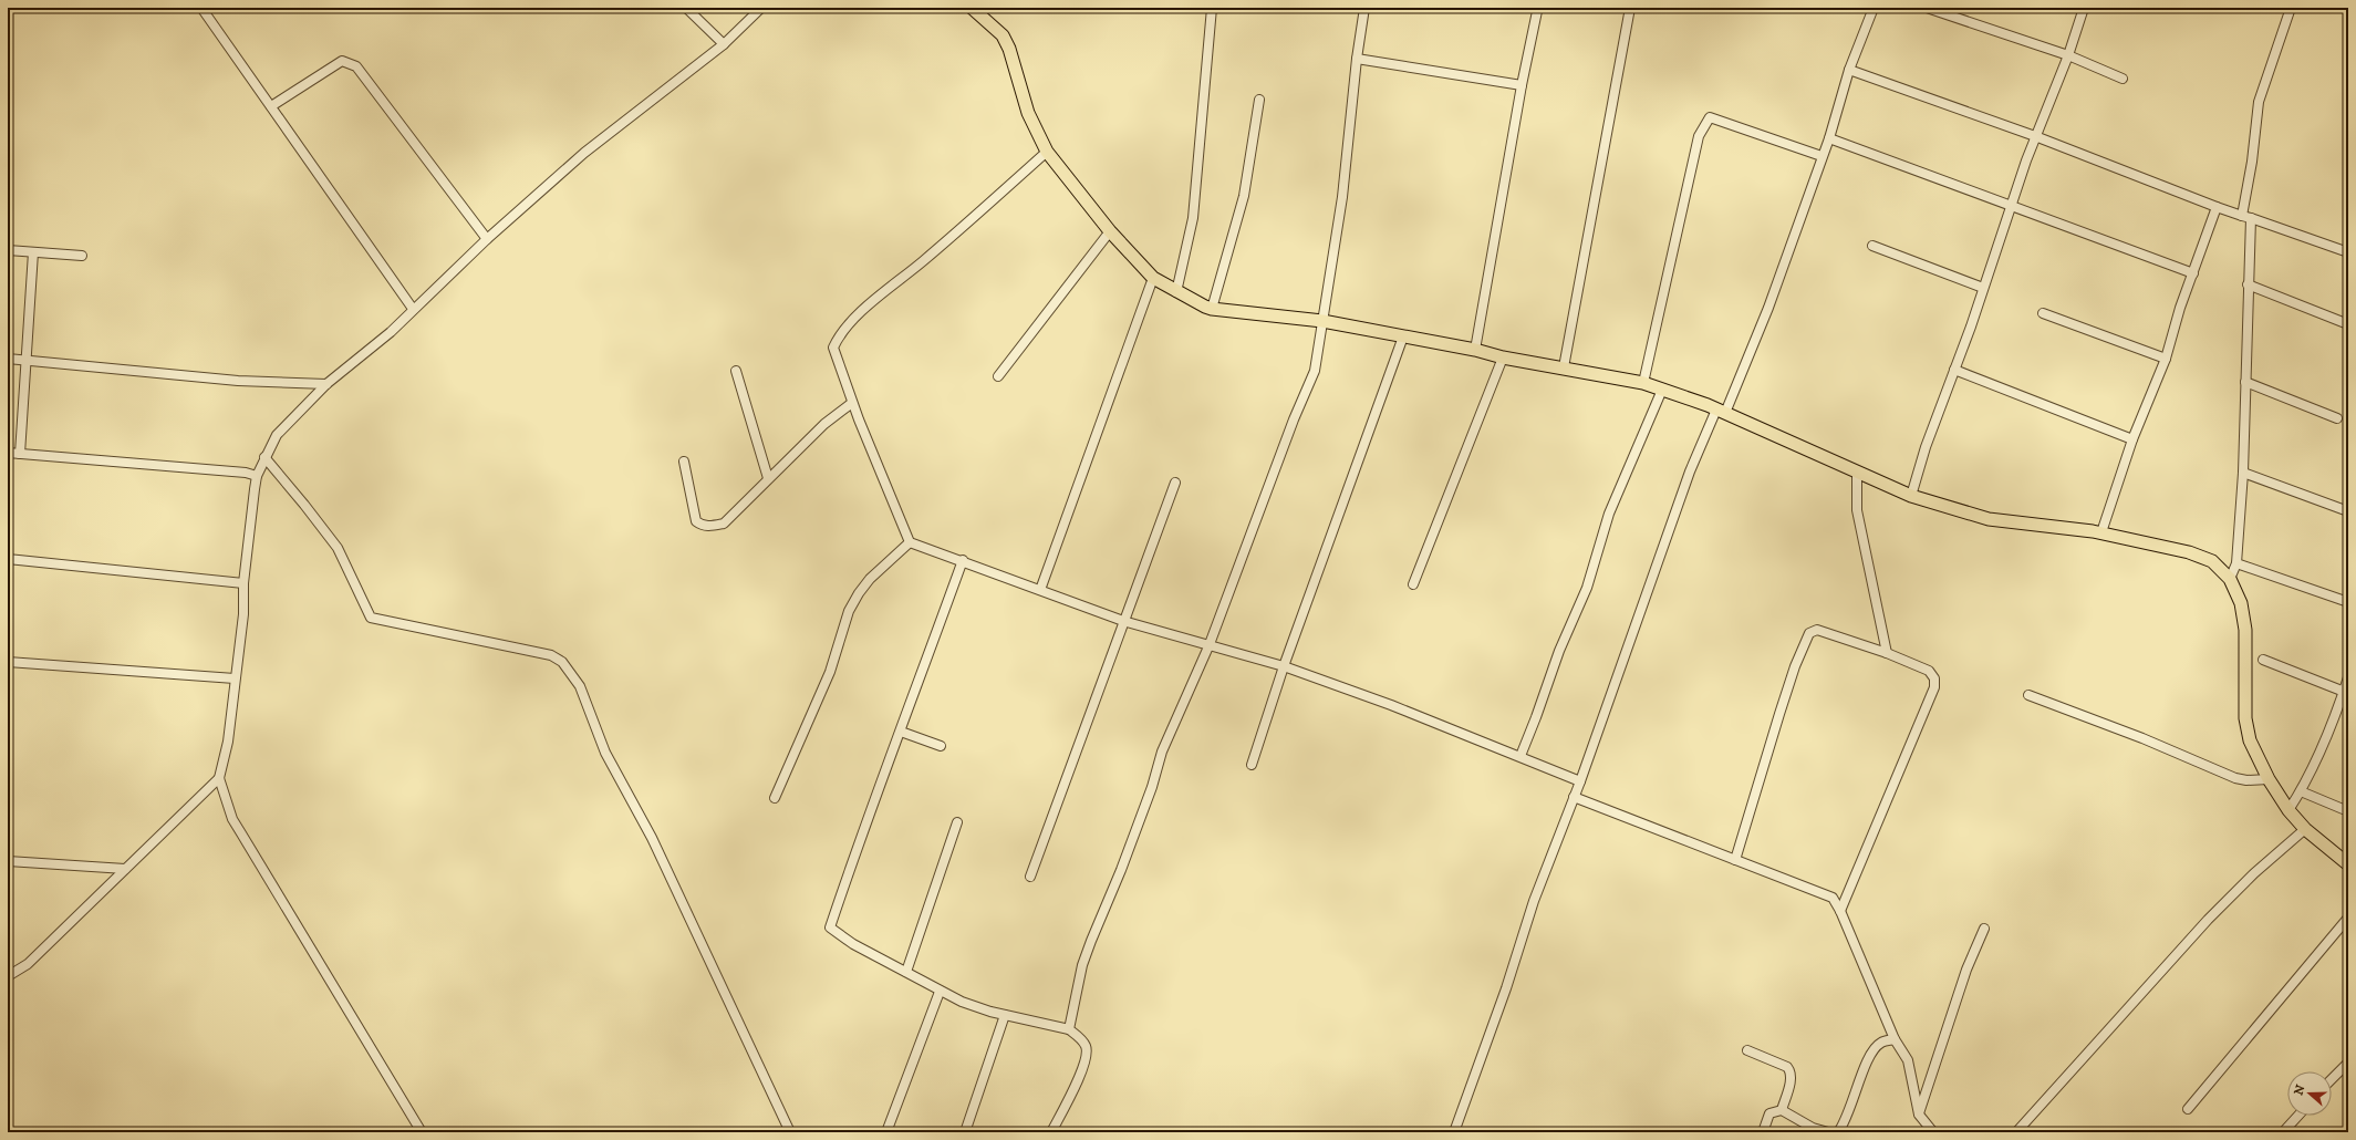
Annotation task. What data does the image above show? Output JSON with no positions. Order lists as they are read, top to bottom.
{
  "north": "left"
}
